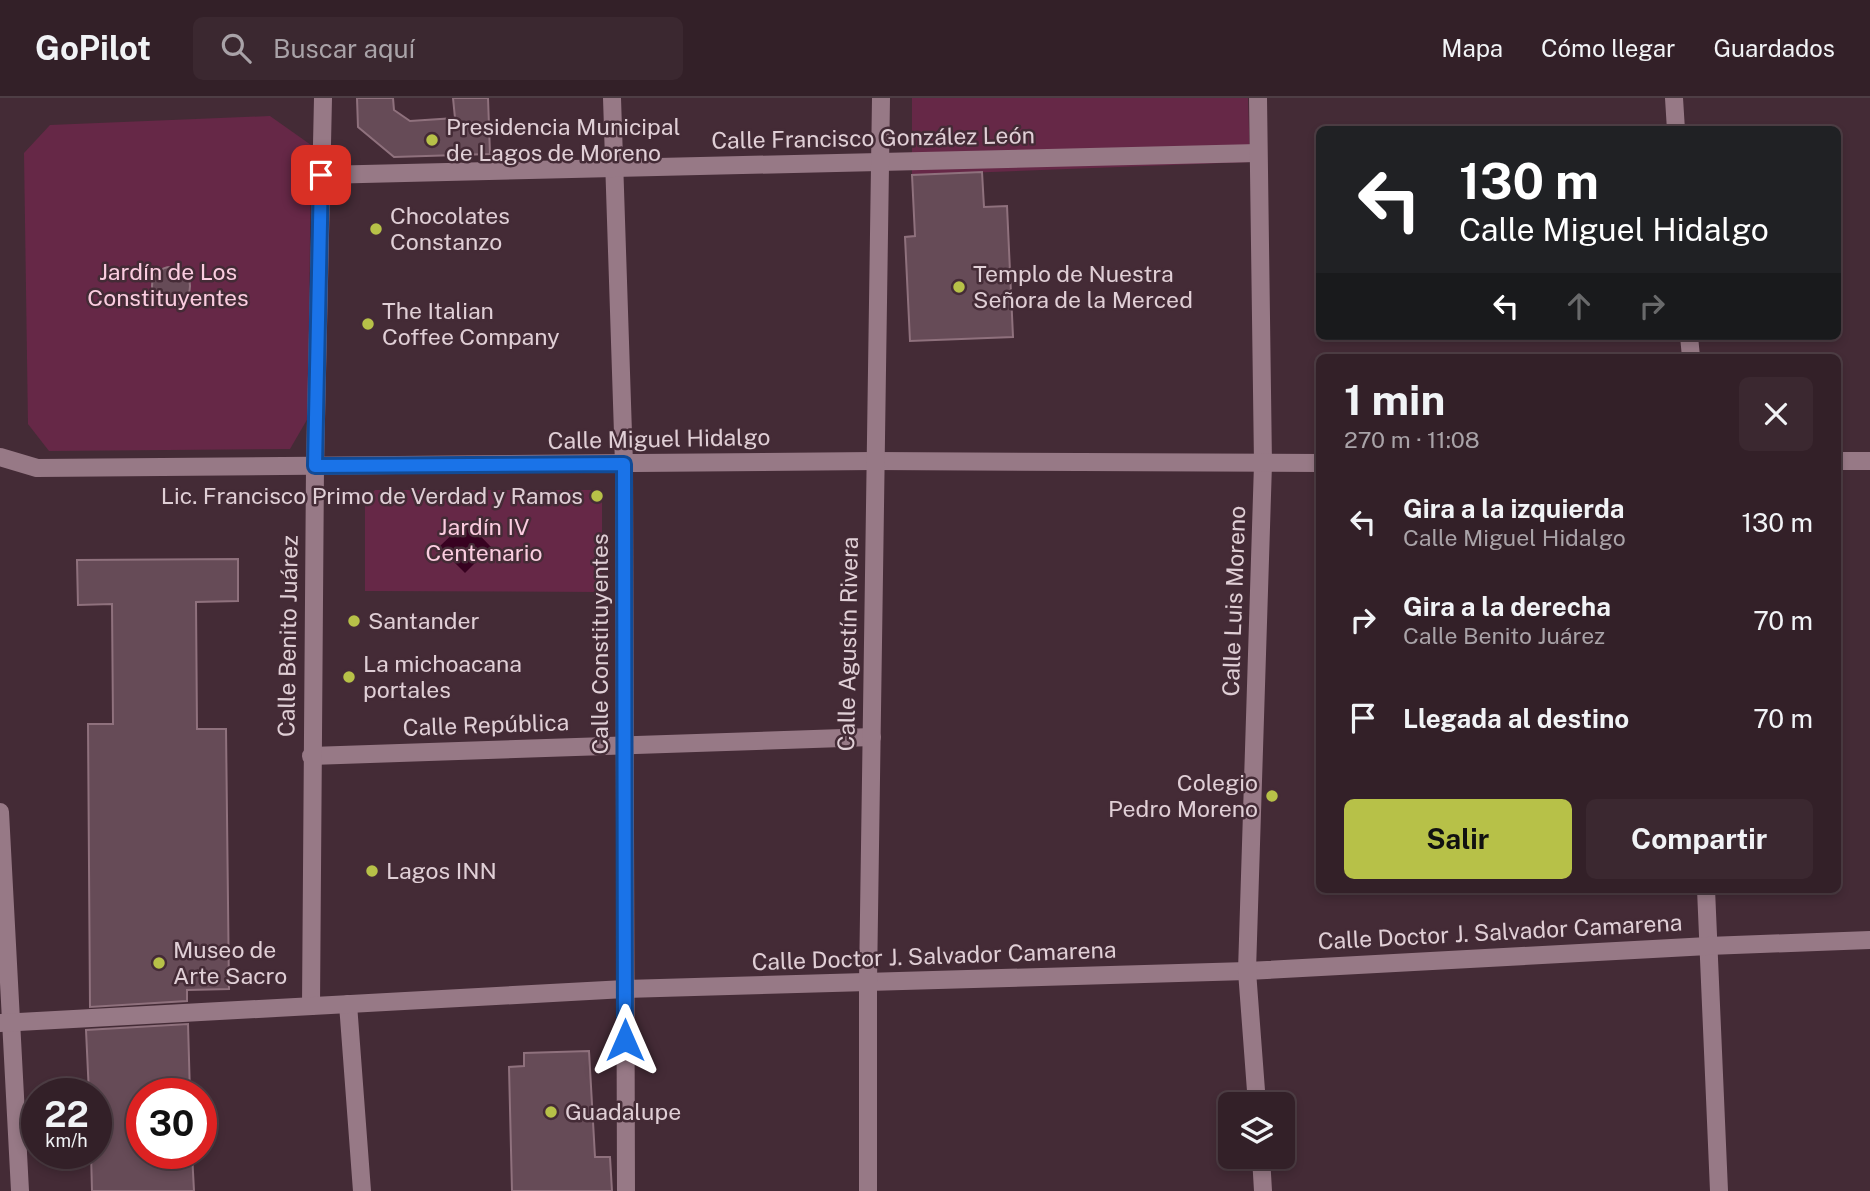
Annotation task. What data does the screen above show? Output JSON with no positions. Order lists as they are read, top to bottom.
{
  "streets": {
    "street": [
      "Calle Francisco González León",
      "Calle Miguel Hidalgo",
      "Calle Luis Moreno",
      "Calle Benito Juárez",
      "Calle Constituyentes",
      "Calle Agustín Rivera",
      "Calle República",
      "Calle Doctor J. Salvador Camarena"
    ]
  },
  "crossings": [
    ["Calle Francisco González León", "Calle Luis Moreno"],
    ["Calle Francisco González León", "Calle Benito Juárez"],
    ["Calle Francisco González León", "Calle Constituyentes"],
    ["Calle Francisco González León", "Calle Agustín Rivera"],
    ["Calle Miguel Hidalgo", "Calle Luis Moreno"],
    ["Calle Miguel Hidalgo", "Calle Benito Juárez"],
    ["Calle Miguel Hidalgo", "Calle Constituyentes"],
    ["Calle Miguel Hidalgo", "Calle Agustín Rivera"],
    ["Calle Luis Moreno", "Calle Doctor J. Salvador Camarena"],
    ["Calle Benito Juárez", "Calle República"],
    ["Calle Benito Juárez", "Calle Doctor J. Salvador Camarena"],
    ["Calle Constituyentes", "Calle República"],
    ["Calle Constituyentes", "Calle Doctor J. Salvador Camarena"],
    ["Calle Agustín Rivera", "Calle República"],
    ["Calle Agustín Rivera", "Calle Doctor J. Salvador Camarena"]
  ],
  "parks": ["Jardín de Los Constituyentes", "Jardín IV Centenario"],
  "places": [
    "Presidencia Municipal de Lagos de Moreno",
    "Chocolates Constanzo",
    "Templo de Nuestra Señora de la Merced",
    "The Italian Coffee Company",
    "Lic. Francisco Primo de Verdad y Ramos",
    "Santander",
    "La michoacana portales",
    "Colegio Pedro Moreno",
    "Lagos INN",
    "Museo de Arte Sacro",
    "Guadalupe"
  ],
  "page": {
    "header": "GoPilot",
    "search": "Buscar aquí",
    "nav": ["Mapa", "Cómo llegar", "Guardados"],
    "turn": ["130 m", "Calle Miguel Hidalgo"],
    "heading": ["1 min", "270 m · 11:08"],
    "list": [
      {
        "name": "Gira a la izquierda",
        "note": "Calle Miguel Hidalgo",
        "value": "130 m"
      },
      {
        "name": "Gira a la derecha",
        "note": "Calle Benito Juárez",
        "value": "70 m"
      },
      {
        "name": "Llegada al destino",
        "value": "70 m"
      }
    ],
    "buttons": ["Salir", "Compartir"],
    "speed": "22 km/h",
    "limit": "30"
  }
}
